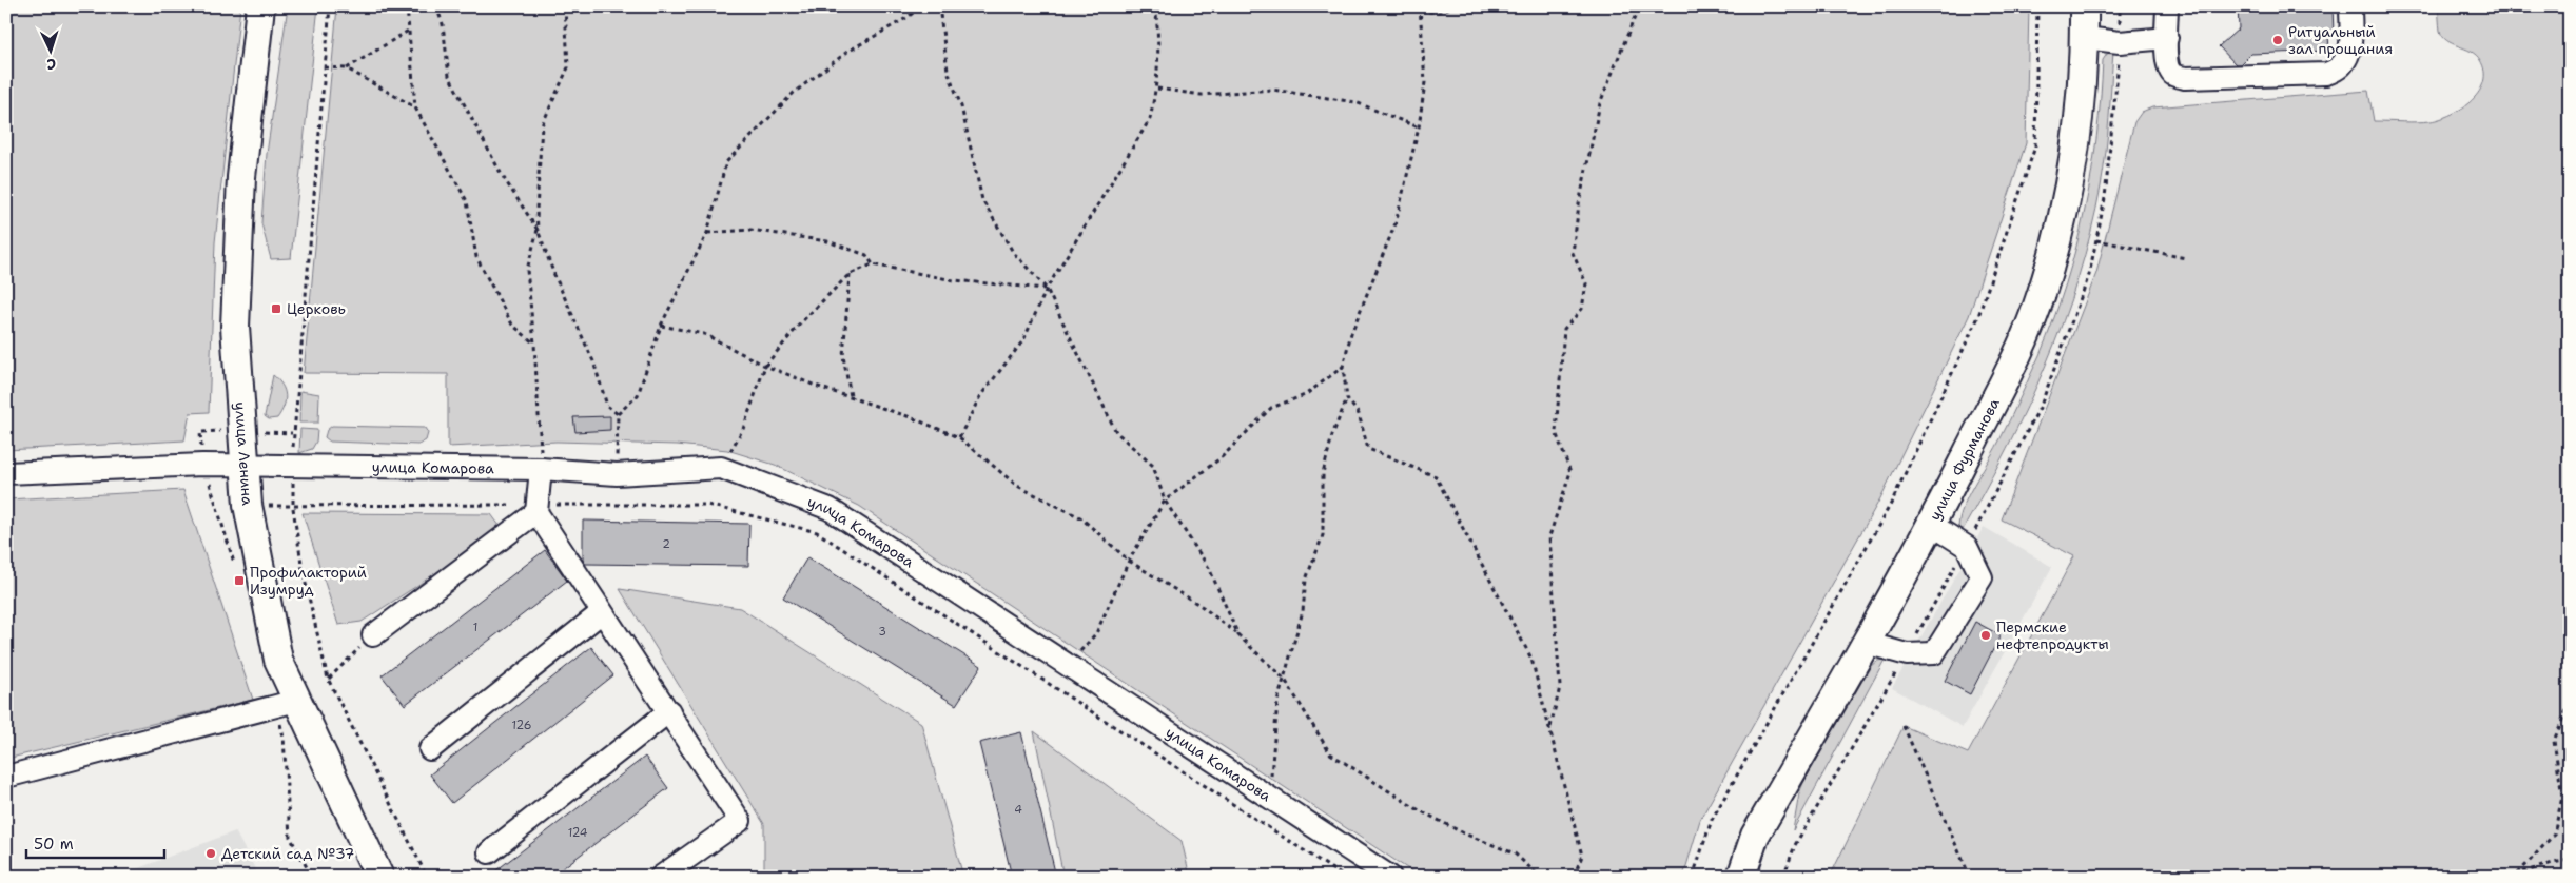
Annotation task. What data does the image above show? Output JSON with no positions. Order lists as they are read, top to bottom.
{
  "streets": {
    "main road": ["улица Ленина", "улица Фурманова"],
    "street": ["улица Комарова"]
  },
  "crossings": [
    ["улица Ленина", "улица Комарова"]
  ],
  "places": {
    "other": ["Ритуальный зал прощания", "Пермские нефтепродукты", "Детский сад №37"],
    "transit": ["Церковь", "Профилакторий Изумруд"]
  },
  "house_numbers": [
    "2",
    "1",
    "3",
    "126",
    "4",
    "124"
  ],
  "scale_bar": "50 m",
  "north": "bottom"
}
